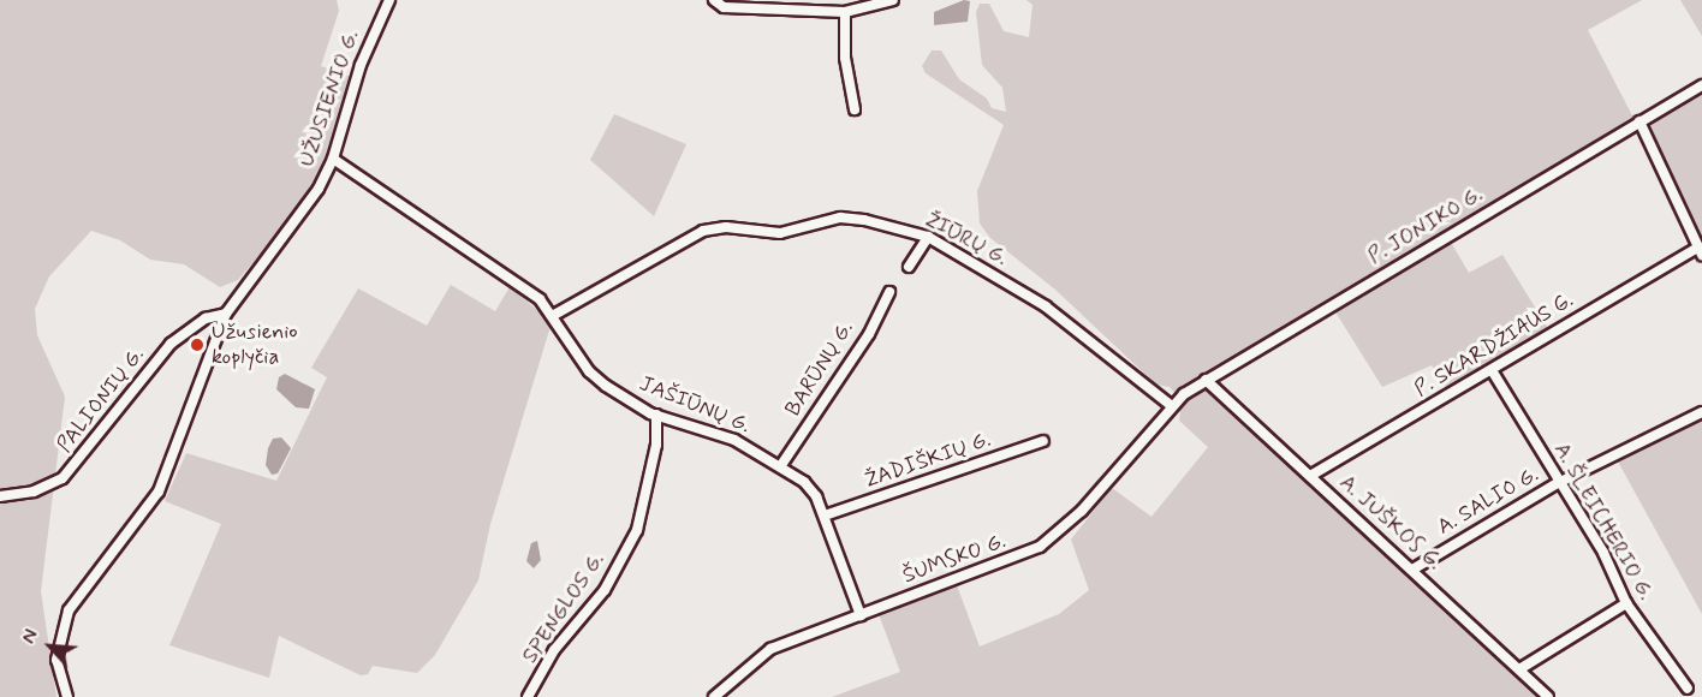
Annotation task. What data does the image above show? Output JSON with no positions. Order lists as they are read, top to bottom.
{
  "streets": {
    "street": [
      "UŽUSIENIO G.",
      "P. JONIKO G.",
      "ŽIŪRŲ G.",
      "P. SKARDŽIAUS G.",
      "BARŪNŲ G.",
      "PALIONIŲ G.",
      "JAŠIŪNŲ G.",
      "ŽADIŠKIŲ G.",
      "A. SALIO G.",
      "A. ŠLEICHERIO G.",
      "A. JUŠKOS G.",
      "ŠUMSKO G.",
      "SPENGLOS G."
    ]
  },
  "crossings": [
    ["UŽUSIENIO G.", "PALIONIŲ G."],
    ["UŽUSIENIO G.", "JAŠIŪNŲ G."],
    ["P. JONIKO G.", "ŽIŪRŲ G."],
    ["P. JONIKO G.", "A. JUŠKOS G."],
    ["P. JONIKO G.", "ŠUMSKO G."],
    ["ŽIŪRŲ G.", "JAŠIŪNŲ G."],
    ["ŽIŪRŲ G.", "ŠUMSKO G."],
    ["P. SKARDŽIAUS G.", "A. ŠLEICHERIO G."],
    ["P. SKARDŽIAUS G.", "A. JUŠKOS G."],
    ["BARŪNŲ G.", "JAŠIŪNŲ G."],
    ["JAŠIŪNŲ G.", "ŽADIŠKIŲ G."],
    ["JAŠIŪNŲ G.", "ŠUMSKO G."],
    ["JAŠIŪNŲ G.", "SPENGLOS G."],
    ["A. SALIO G.", "A. ŠLEICHERIO G."],
    ["A. SALIO G.", "A. JUŠKOS G."]
  ],
  "places": ["Užusienio koplyčia"],
  "north": "top left"
}
